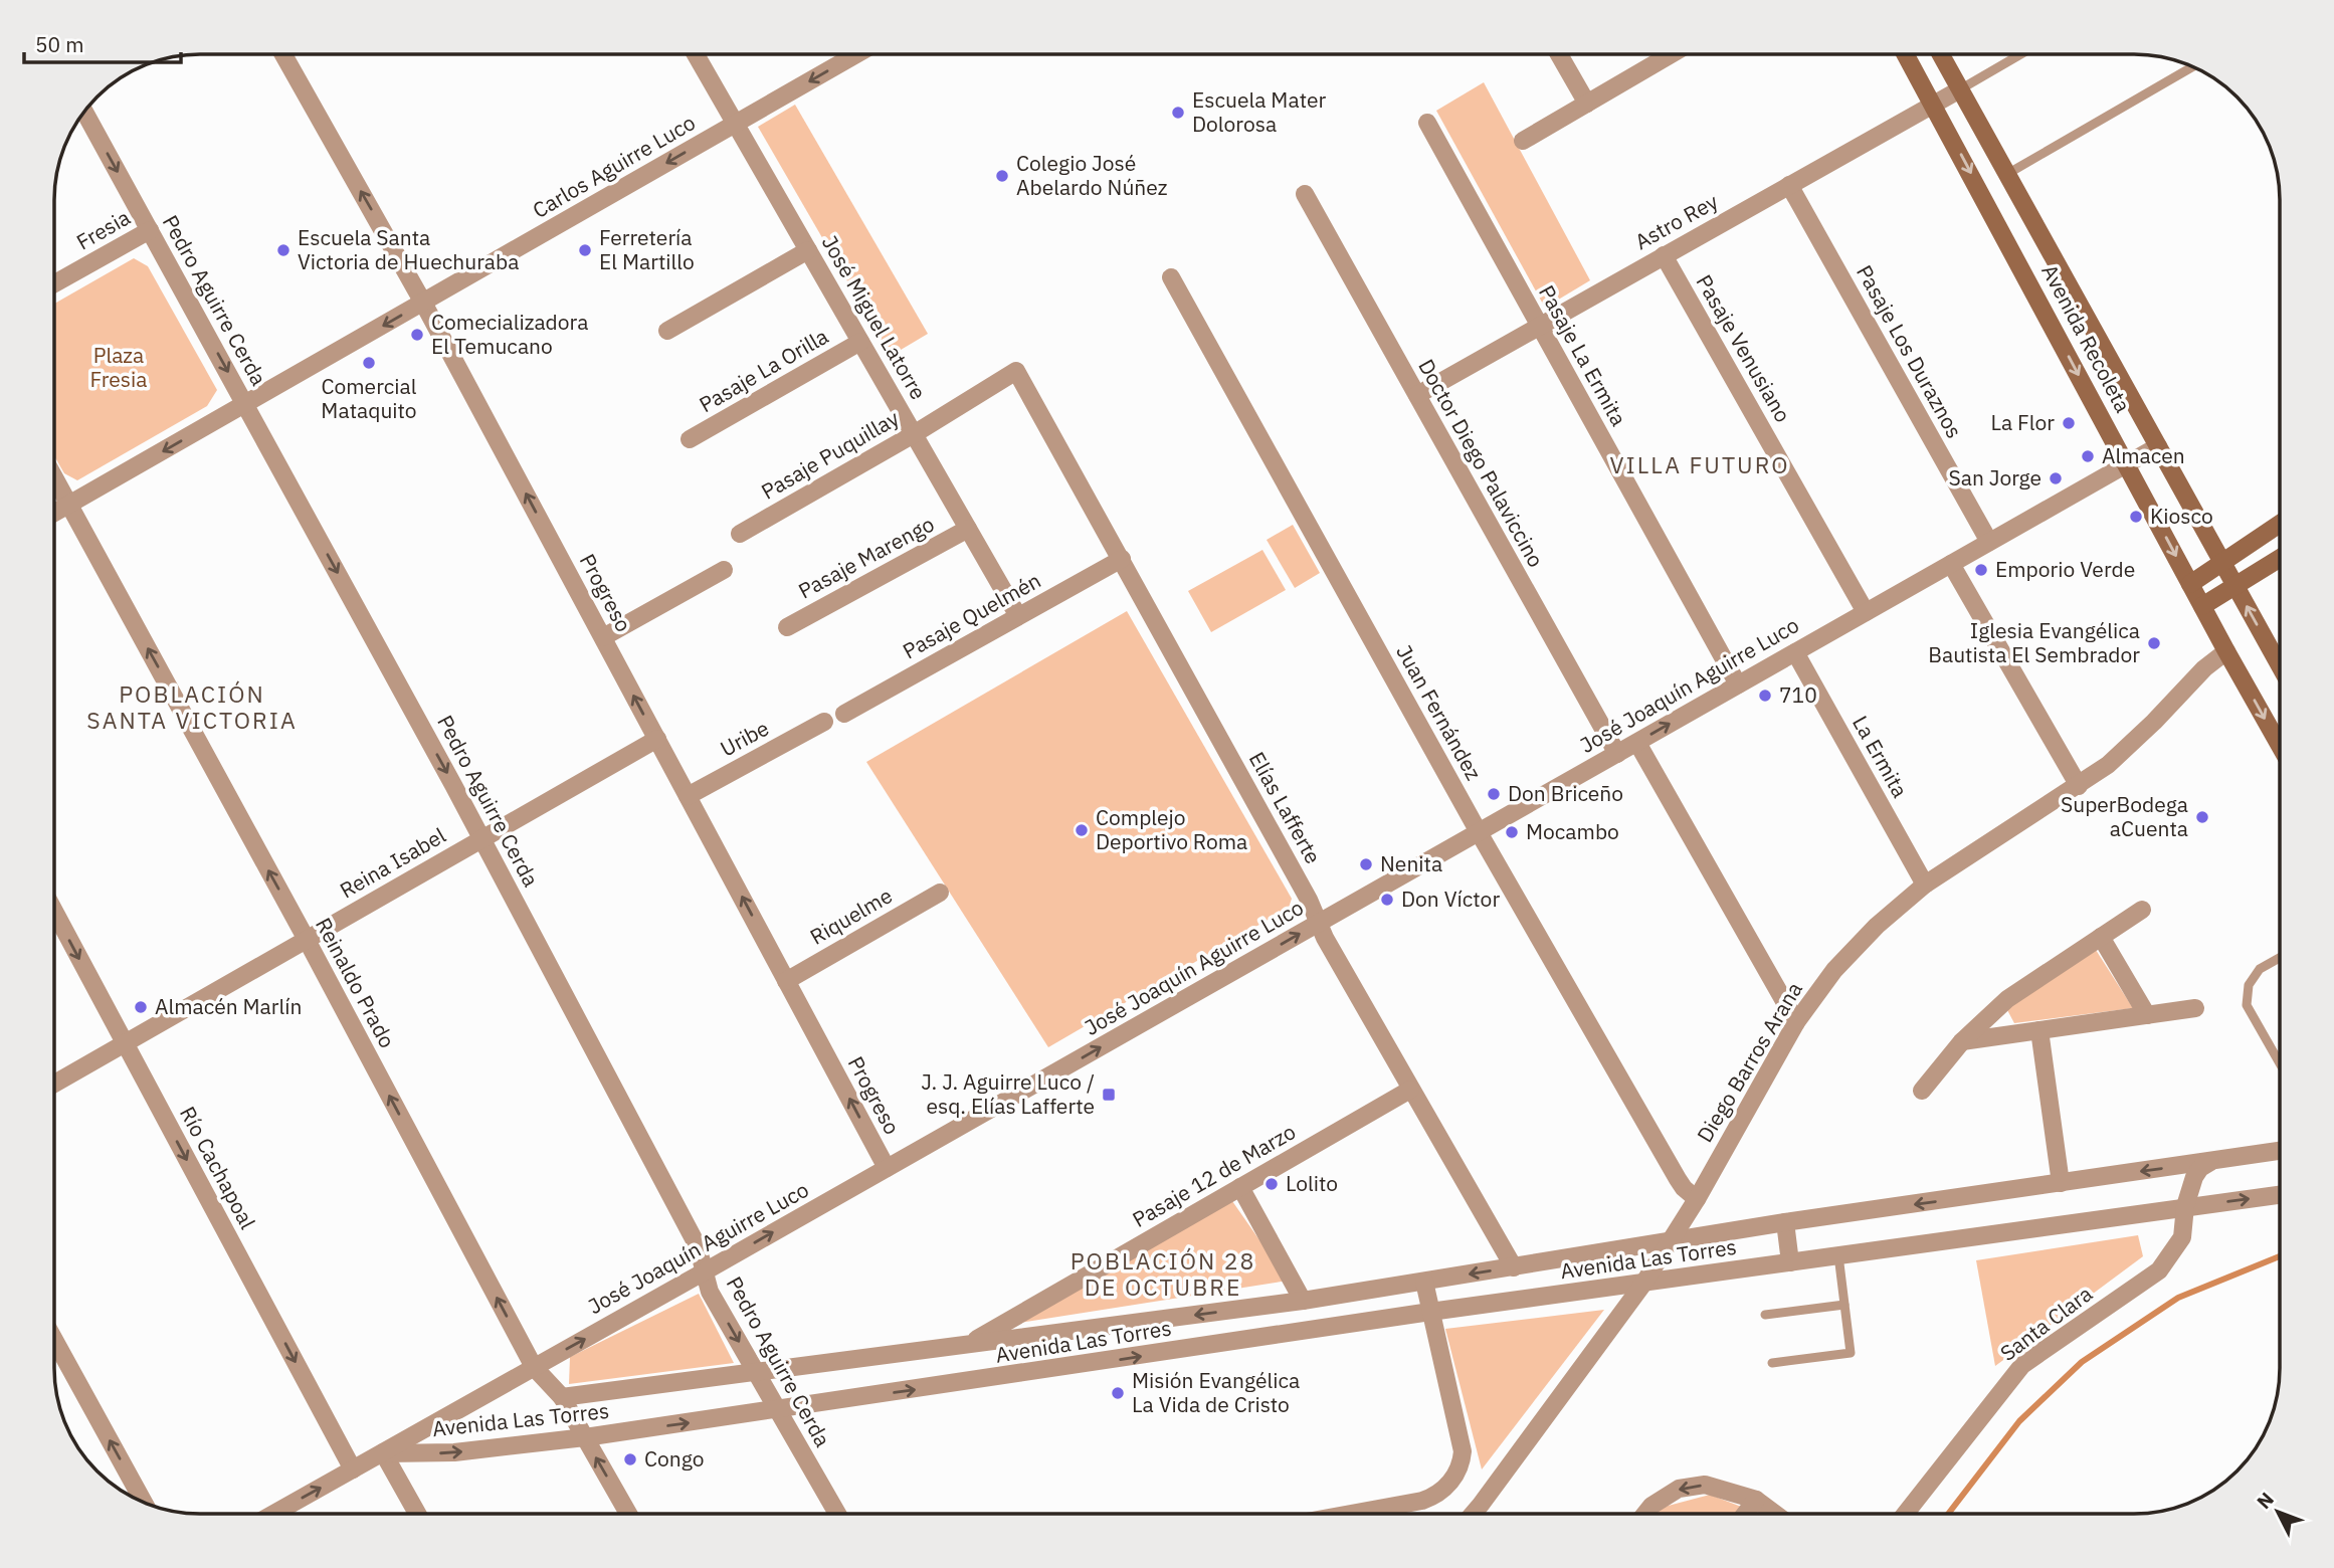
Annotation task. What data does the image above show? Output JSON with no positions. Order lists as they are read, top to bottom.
{
  "streets": {
    "main road": ["Avenida Recoleta"],
    "street": [
      "Carlos Aguirre Luco",
      "Astro Rey",
      "Fresia",
      "Pedro Aguirre Cerda",
      "José Miguel Latorre",
      "Pasaje Venusiano",
      "Pasaje Los Duraznos",
      "Pasaje La Ermita",
      "Pasaje La Orilla",
      "Pasaje Puquillay",
      "Doctor Diego Palaviccino",
      "Pasaje Marengo",
      "Progreso",
      "Pasaje Quelmén",
      "José Joaquín Aguirre Luco",
      "Juan Fernández",
      "Uribe",
      "La Ermita",
      "Elías Lafferte",
      "Reina Isabel",
      "Riquelme",
      "Reinaldo Prado",
      "Diego Barros Arana",
      "Río Cachapoal",
      "Pasaje 12 de Marzo",
      "Avenida Las Torres",
      "Santa Clara"
    ]
  },
  "crossings": [
    ["Carlos Aguirre Luco", "Pedro Aguirre Cerda"],
    ["Carlos Aguirre Luco", "José Miguel Latorre"],
    ["Carlos Aguirre Luco", "Progreso"],
    ["Carlos Aguirre Luco", "Reinaldo Prado"],
    ["Astro Rey", "Avenida Recoleta"],
    ["Astro Rey", "Pasaje Venusiano"],
    ["Astro Rey", "Pasaje Los Duraznos"],
    ["Astro Rey", "Pasaje La Ermita"],
    ["Astro Rey", "Doctor Diego Palaviccino"],
    ["Fresia", "Pedro Aguirre Cerda"],
    ["Pedro Aguirre Cerda", "José Joaquín Aguirre Luco"],
    ["Pedro Aguirre Cerda", "Reina Isabel"],
    ["Pedro Aguirre Cerda", "Avenida Las Torres"],
    ["José Miguel Latorre", "Pasaje La Orilla"],
    ["José Miguel Latorre", "Pasaje Puquillay"],
    ["José Miguel Latorre", "Pasaje Marengo"],
    ["José Miguel Latorre", "Pasaje Quelmén"],
    ["Avenida Recoleta", "José Joaquín Aguirre Luco"],
    ["Avenida Recoleta", "Diego Barros Arana"],
    ["Pasaje Venusiano", "José Joaquín Aguirre Luco"],
    ["Pasaje Los Duraznos", "José Joaquín Aguirre Luco"],
    ["Pasaje La Ermita", "José Joaquín Aguirre Luco"],
    ["Pasaje Puquillay", "Elías Lafferte"],
    ["Doctor Diego Palaviccino", "José Joaquín Aguirre Luco"],
    ["Progreso", "José Joaquín Aguirre Luco"],
    ["Progreso", "Uribe"],
    ["Progreso", "Reina Isabel"],
    ["Progreso", "Riquelme"],
    ["Pasaje Quelmén", "Elías Lafferte"],
    ["José Joaquín Aguirre Luco", "Juan Fernández"],
    ["José Joaquín Aguirre Luco", "La Ermita"],
    ["José Joaquín Aguirre Luco", "Elías Lafferte"],
    ["José Joaquín Aguirre Luco", "Reinaldo Prado"],
    ["José Joaquín Aguirre Luco", "Río Cachapoal"],
    ["José Joaquín Aguirre Luco", "Avenida Las Torres"],
    ["Juan Fernández", "Diego Barros Arana"],
    ["La Ermita", "Diego Barros Arana"],
    ["Elías Lafferte", "Pasaje 12 de Marzo"],
    ["Elías Lafferte", "Avenida Las Torres"],
    ["Reina Isabel", "Reinaldo Prado"],
    ["Reina Isabel", "Río Cachapoal"],
    ["Reinaldo Prado", "Avenida Las Torres"],
    ["Diego Barros Arana", "Avenida Las Torres"],
    ["Pasaje 12 de Marzo", "Avenida Las Torres"],
    ["Avenida Las Torres", "Santa Clara"]
  ],
  "one_way": [
    "Carlos Aguirre Luco",
    "Pedro Aguirre Cerda",
    "Progreso",
    "José Joaquín Aguirre Luco",
    "Reinaldo Prado",
    "Río Cachapoal"
  ],
  "districts": ["VILLA FUTURO", "POBLACIÓN SANTA VICTORIA", "POBLACIÓN 28 DE OCTUBRE"],
  "parks": ["Plaza Fresia"],
  "places": {
    "other": [
      "Escuela Mater Dolorosa",
      "Colegio José Abelardo Núñez",
      "Escuela Santa Victoria de Huechuraba",
      "Ferretería El Martillo",
      "Comecializadora El Temucano",
      "Comercial Mataquito",
      "La Flor",
      "Almacen",
      "San Jorge",
      "Kiosco",
      "Emporio Verde",
      "Iglesia Evangélica Bautista El Sembrador",
      "710",
      "Don Briceño",
      "SuperBodega aCuenta",
      "Complejo Deportivo Roma",
      "Mocambo",
      "Nenita",
      "Don Víctor",
      "Almacén Marlín",
      "Lolito",
      "Misión Evangélica La Vida de Cristo",
      "Congo"
    ],
    "transit": ["J. J. Aguirre Luco / esq. Elías Lafferte"]
  },
  "scale_bar": "50 m",
  "north": "top left"
}
